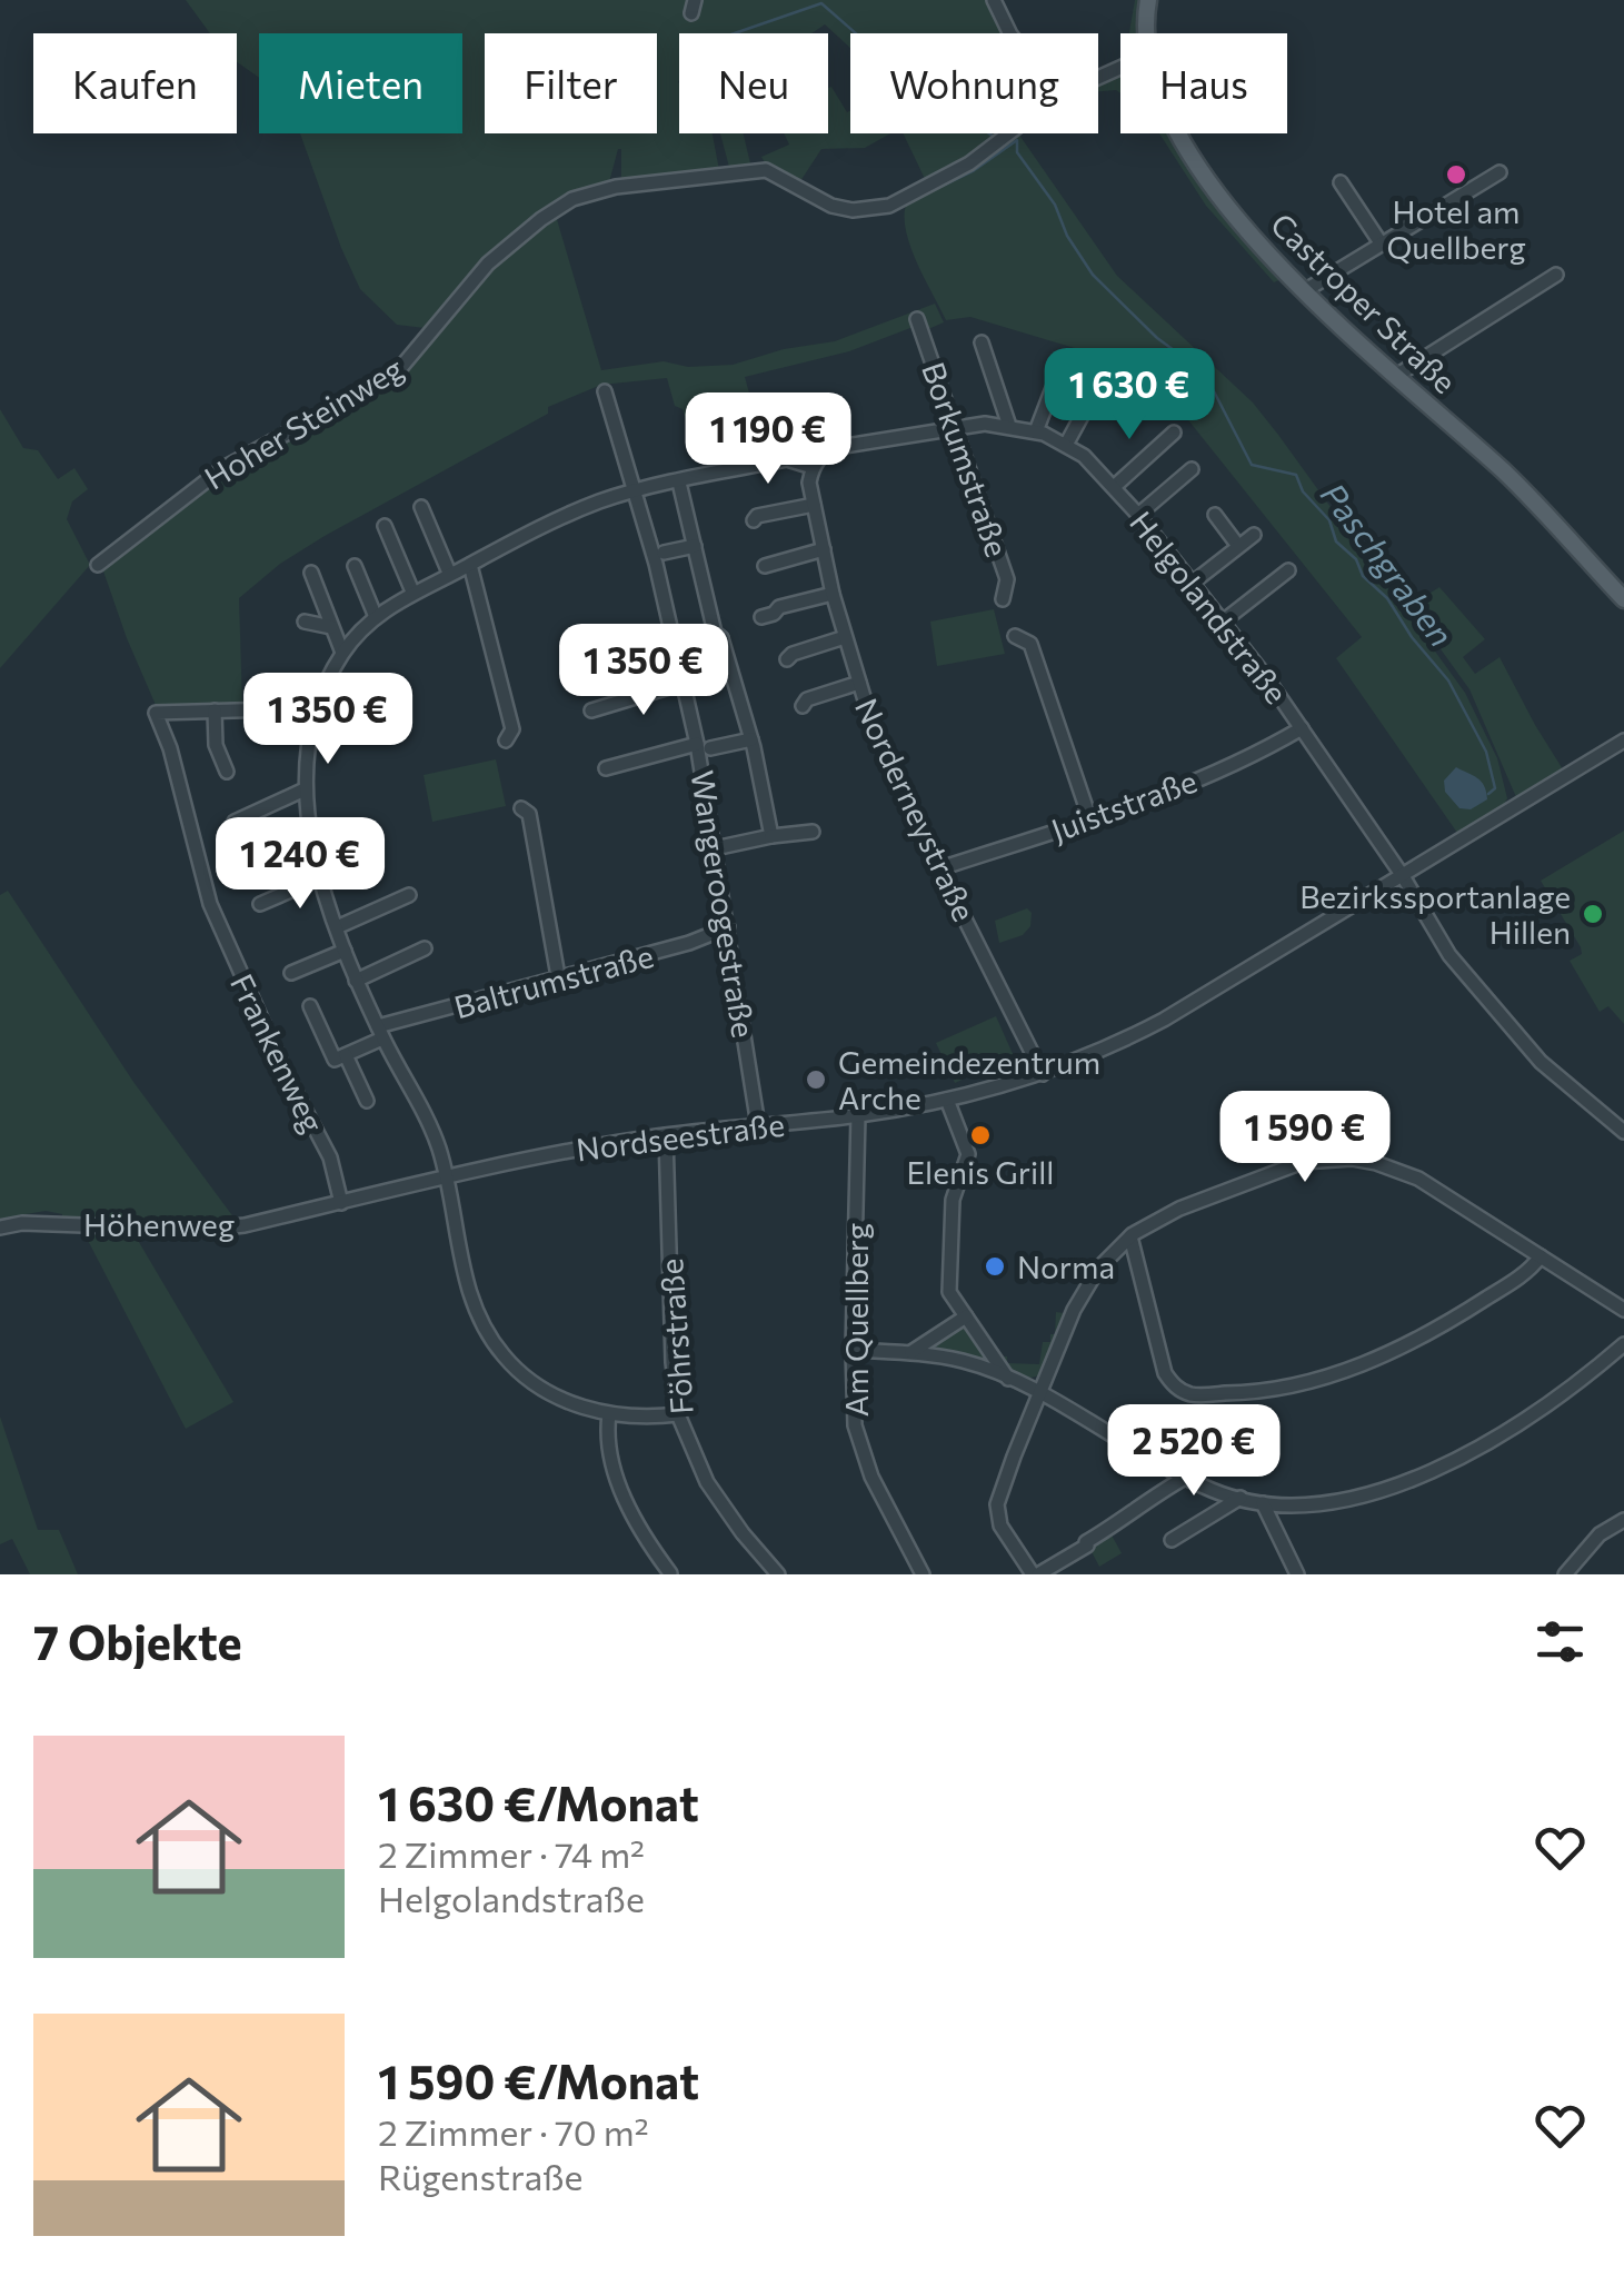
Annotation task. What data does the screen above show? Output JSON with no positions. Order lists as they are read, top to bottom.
{
  "streets": {
    "main road": ["Castroper Straße"],
    "street": [
      "Hoher Steinweg",
      "Borkumstraße",
      "Helgolandstraße",
      "Juiststraße",
      "Norderneystraße",
      "Wangeroogestraße",
      "Baltrumstraße",
      "Frankenweg",
      "Nordseestraße",
      "Höhenweg",
      "Am Quellberg",
      "Föhrstraße"
    ]
  },
  "crossings": [
    ["Borkumstraße", "Helgolandstraße"],
    ["Helgolandstraße", "Juiststraße"],
    ["Helgolandstraße", "Nordseestraße"],
    ["Juiststraße", "Norderneystraße"],
    ["Norderneystraße", "Nordseestraße"],
    ["Wangeroogestraße", "Baltrumstraße"],
    ["Wangeroogestraße", "Nordseestraße"],
    ["Frankenweg", "Höhenweg"],
    ["Nordseestraße", "Höhenweg"],
    ["Nordseestraße", "Am Quellberg"],
    ["Nordseestraße", "Föhrstraße"]
  ],
  "water": ["Paschgraben"],
  "places": [
    "Hotel am Quellberg",
    "Bezirkssportanlage Hillen",
    "Gemeindezentrum Arche",
    "Elenis Grill",
    "Norma"
  ],
  "page": {
    "chip": [
      "Kaufen",
      "Mieten",
      "Filter",
      "Neu",
      "Wohnung",
      "Haus"
    ],
    "price": [
      "1 630 €",
      "1 190 €",
      "1 350 €",
      "1 350 €",
      "1 240 €",
      "1 590 €",
      "2 520 €"
    ],
    "heading": "7 Objekte",
    "list": [
      {
        "name": "1 630 €/Monat",
        "note": "2 Zimmer · 74 m² · Helgolandstraße"
      },
      {
        "name": "1 590 €/Monat",
        "note": "2 Zimmer · 70 m² · Rügenstraße"
      }
    ]
  }
}
